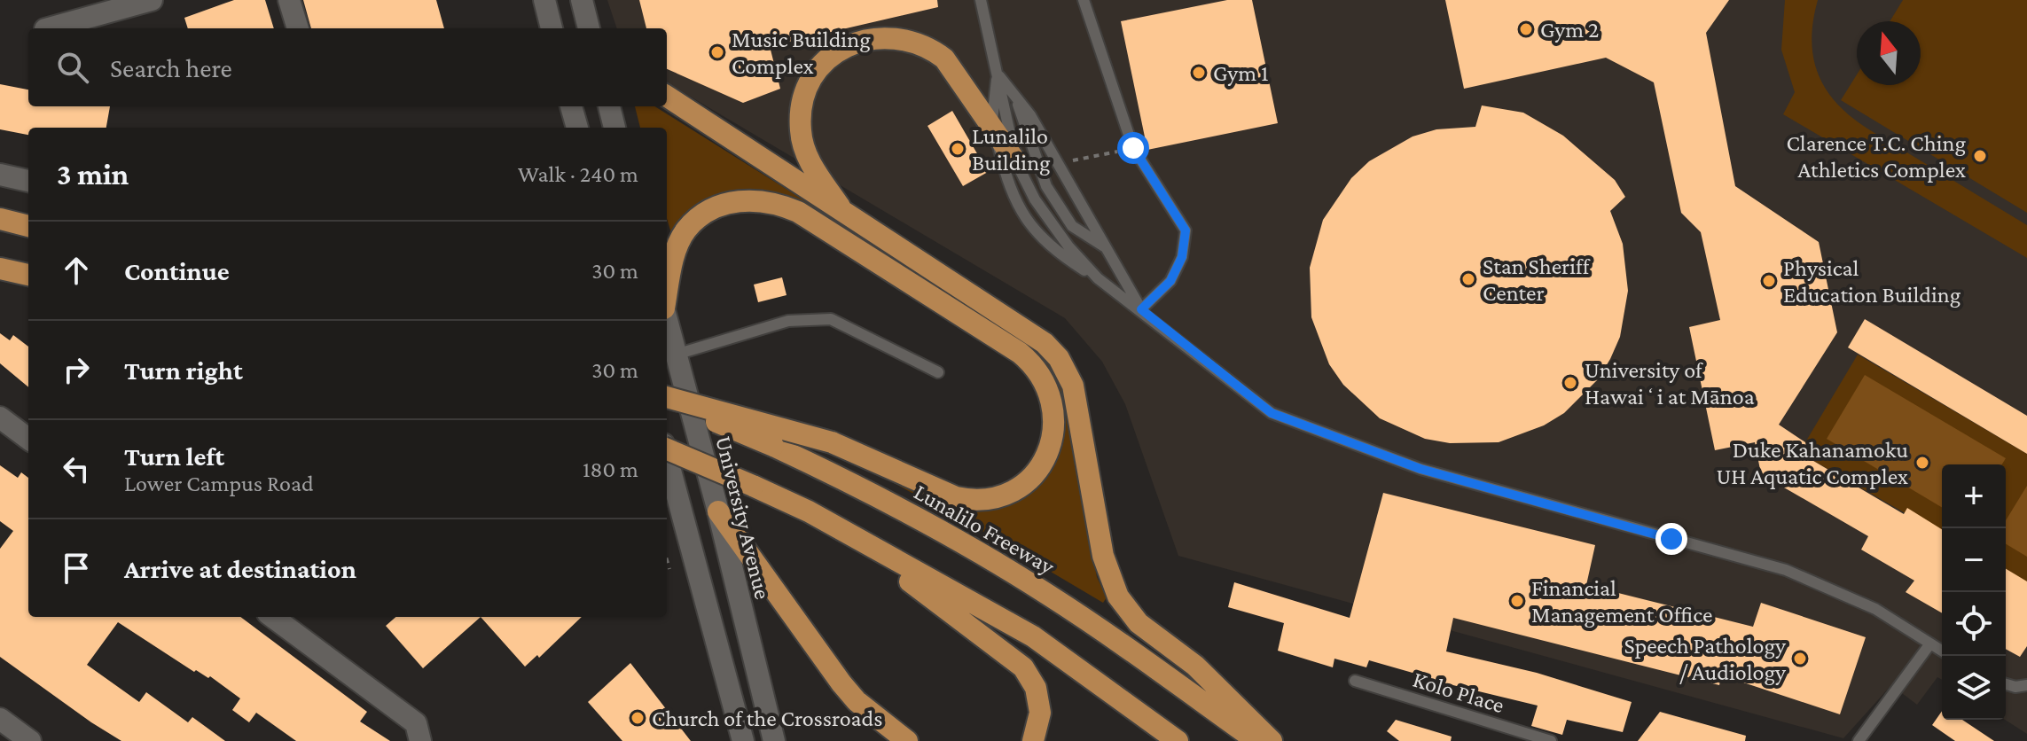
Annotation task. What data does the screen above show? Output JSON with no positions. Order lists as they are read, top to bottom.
{
  "streets": {
    "highway": ["Lunalilo Freeway"],
    "main road": ["University Avenue"],
    "lane": ["Kolo Place"]
  },
  "places": [
    "Gym 2",
    "Music Building Complex",
    "Gym 1",
    "Lunalilo Building",
    "Clarence T.C. Ching Athletics Complex",
    "Stan Sheriff Center",
    "Physical Education Building",
    "University of Hawaiʻi at Mānoa",
    "Duke Kahanamoku UH Aquatic Complex",
    "Financial Management Office",
    "Speech Pathology / Audiology",
    "Church of the Crossroads"
  ],
  "north": "top",
  "page": {
    "search": "Search here",
    "heading": ["3 min", "Walk · 240 m"],
    "list": [
      ["Continue", "30 m"],
      ["Turn right", "30 m"],
      ["Turn left", "Lower Campus Road", "180 m"],
      "Arrive at destination"
    ],
    "map_buttons": ["+", "−"]
  }
}
